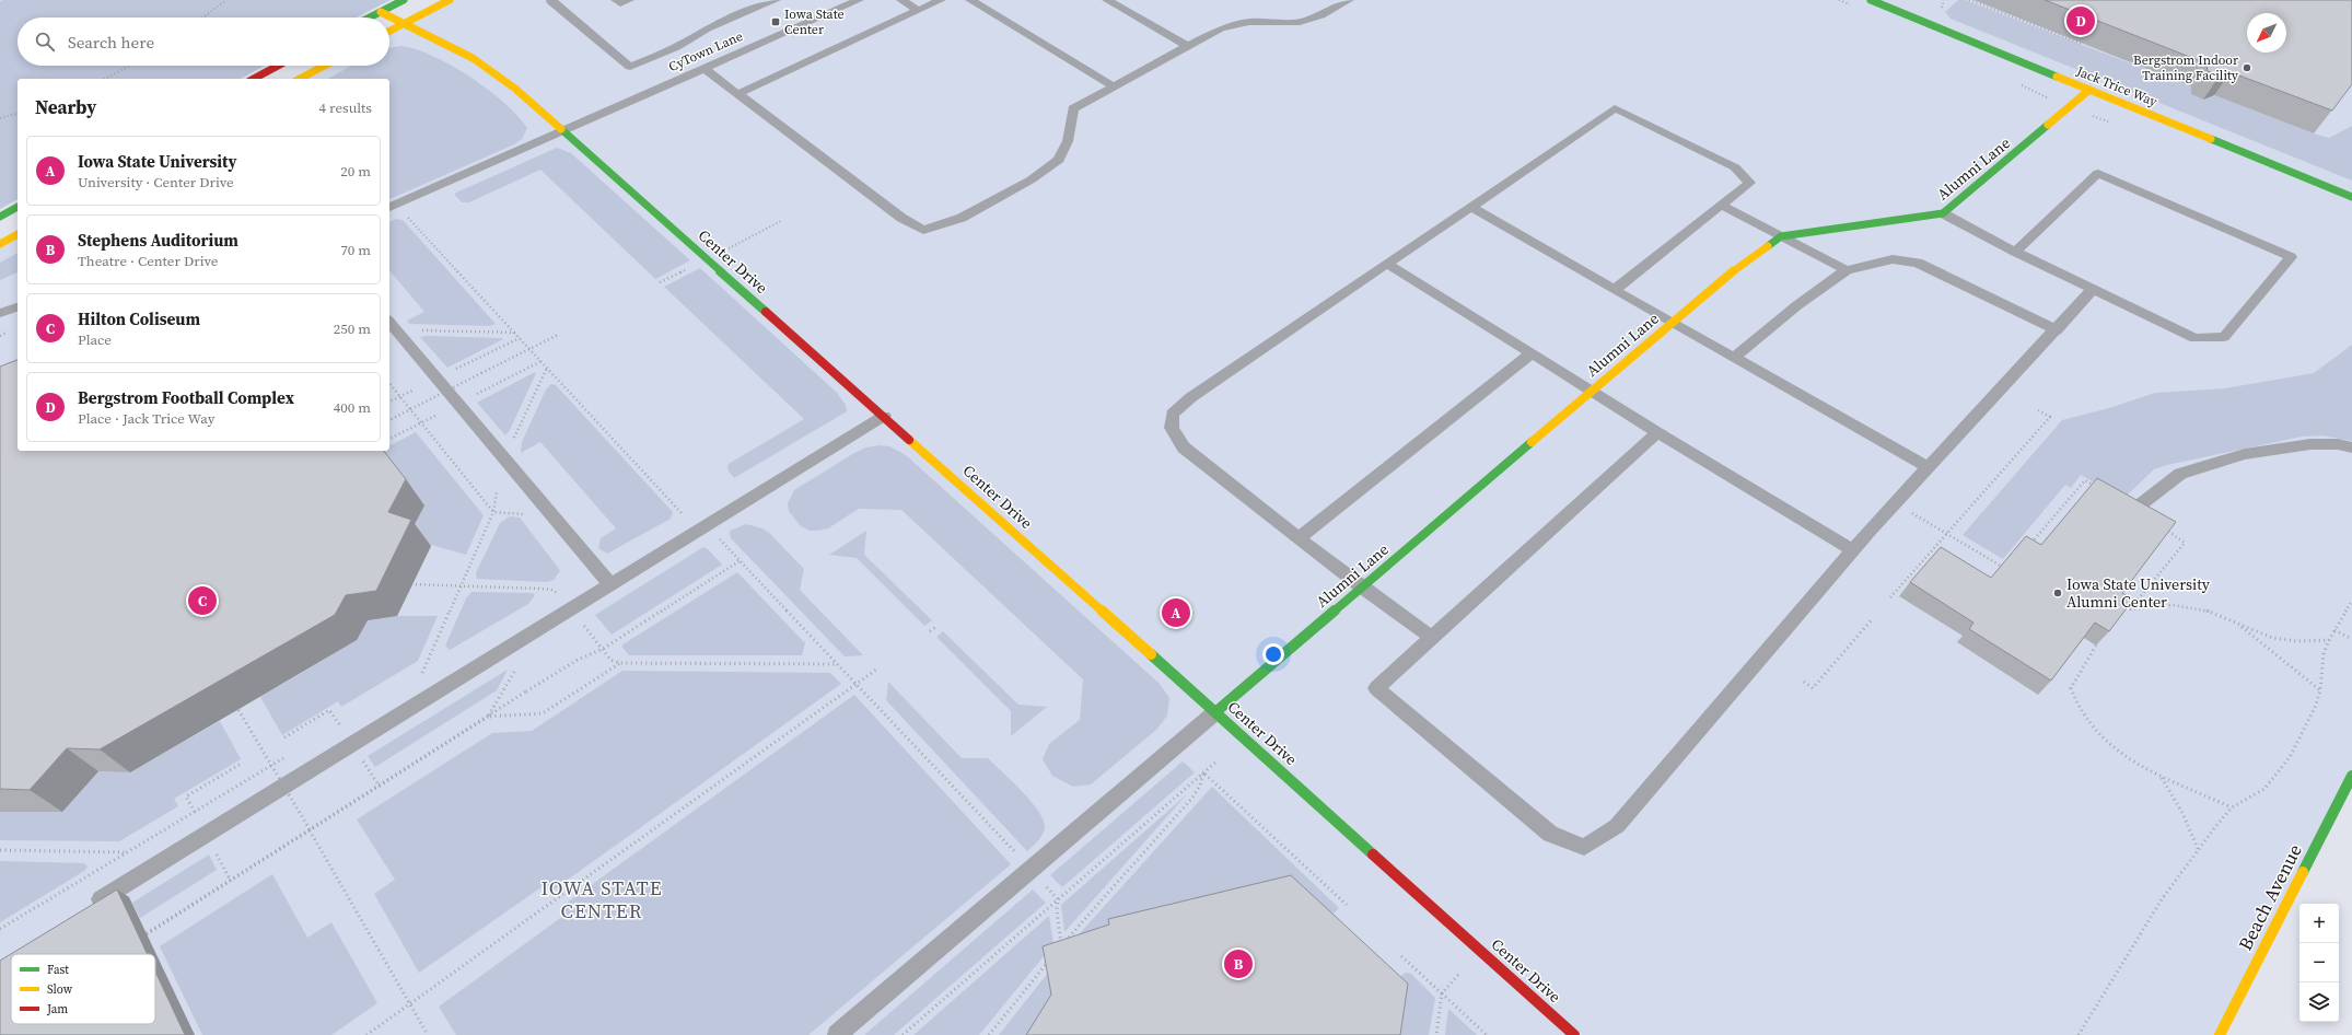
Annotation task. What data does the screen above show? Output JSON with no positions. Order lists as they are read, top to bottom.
{
  "streets": {
    "street": [
      "Jack Trice Way",
      "Alumni Lane",
      "Center Drive",
      "Beach Avenue"
    ],
    "lane": ["CyTown Lane"]
  },
  "crossings": [
    ["CyTown Lane", "Center Drive"],
    ["Jack Trice Way", "Alumni Lane"],
    ["Alumni Lane", "Center Drive"]
  ],
  "districts": ["IOWA STATE CENTER"],
  "places": {
    "transit": ["Iowa State Center"],
    "other": ["Bergstrom Indoor Training Facility", "Iowa State University Alumni Center"]
  },
  "legend": ["Fast", "Slow", "Jam"],
  "north": "bottom left",
  "page": {
    "pins": [
      "D",
      "C",
      "A",
      "B"
    ],
    "search": "Search here",
    "heading": ["Nearby", "4 results"],
    "list": [
      {
        "mark": "A",
        "name": "Iowa State University",
        "note": "University · Center Drive",
        "value": "20 m"
      },
      {
        "mark": "B",
        "name": "Stephens Auditorium",
        "note": "Theatre · Center Drive",
        "value": "70 m"
      },
      {
        "mark": "C",
        "name": "Hilton Coliseum",
        "note": "Place",
        "value": "250 m"
      },
      {
        "mark": "D",
        "name": "Bergstrom Football Complex",
        "note": "Place · Jack Trice Way",
        "value": "400 m"
      }
    ],
    "map_buttons": ["+", "−"]
  }
}
